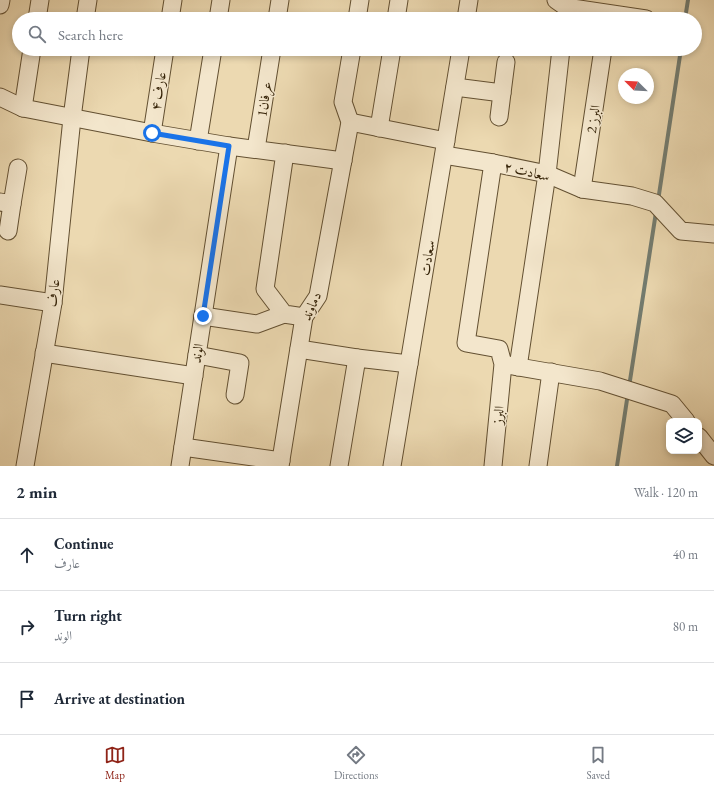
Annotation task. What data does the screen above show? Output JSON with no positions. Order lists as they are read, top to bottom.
{
  "streets": {
    "street": [
      "عارف ۴",
      "عرفان1",
      "البرز 2",
      "سعادت ۲",
      "سعادت",
      "عارف",
      "دماوند",
      "الوند",
      "البرز"
    ]
  },
  "crossings": [
    ["البرز 2", "سعادت ۲"],
    ["سعادت ۲", "سعادت"],
    ["سعادت ۲", "دماوند"],
    ["سعادت ۲", "البرز"]
  ],
  "north": "top left",
  "page": {
    "search": "Search here",
    "heading": ["2 min", "Walk · 120 m"],
    "list": [
      ["Continue", "عارف", "40 m"],
      ["Turn right", "الوند", "80 m"],
      "Arrive at destination"
    ],
    "nav": ["Map", "Directions", "Saved"]
  }
}
